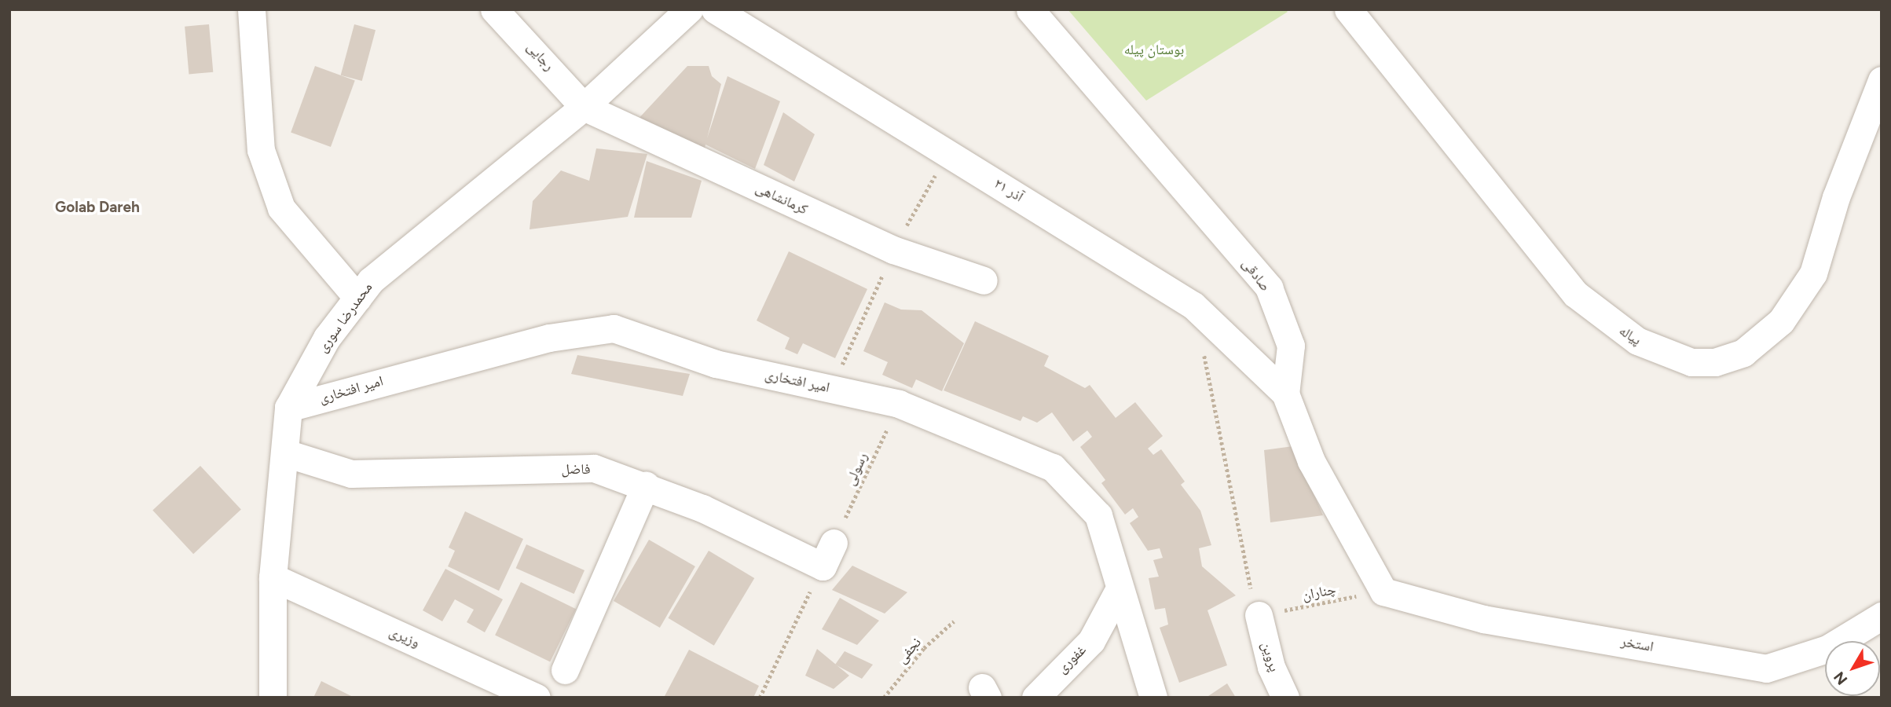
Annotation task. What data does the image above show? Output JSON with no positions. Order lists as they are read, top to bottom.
{
  "streets": {
    "street": [
      "رجایی",
      "۲۱ آذر",
      "کرمانشاهی",
      "صادقی",
      "محمدرضا سوری",
      "پیاله",
      "امیر افتخاری",
      "فاضل",
      "وزیری",
      "استخر",
      "پروین",
      "غفوری"
    ],
    "path": ["رسولی", "چناران", "نجفی"]
  },
  "crossings": [
    ["رجایی", "کرمانشاهی"],
    ["رجایی", "محمدرضا سوری"],
    ["۲۱ آذر", "صادقی"],
    ["کرمانشاهی", "محمدرضا سوری"],
    ["صادقی", "چناران"],
    ["صادقی", "استخر"],
    ["محمدرضا سوری", "امیر افتخاری"],
    ["محمدرضا سوری", "فاضل"],
    ["محمدرضا سوری", "وزیری"],
    ["امیر افتخاری", "رسولی"],
    ["امیر افتخاری", "غفوری"],
    ["فاضل", "رسولی"],
    ["چناران", "استخر"],
    ["چناران", "پروین"]
  ],
  "districts": ["Golab Dareh"],
  "parks": ["بوستان پیله"],
  "north": "bottom left"
}
